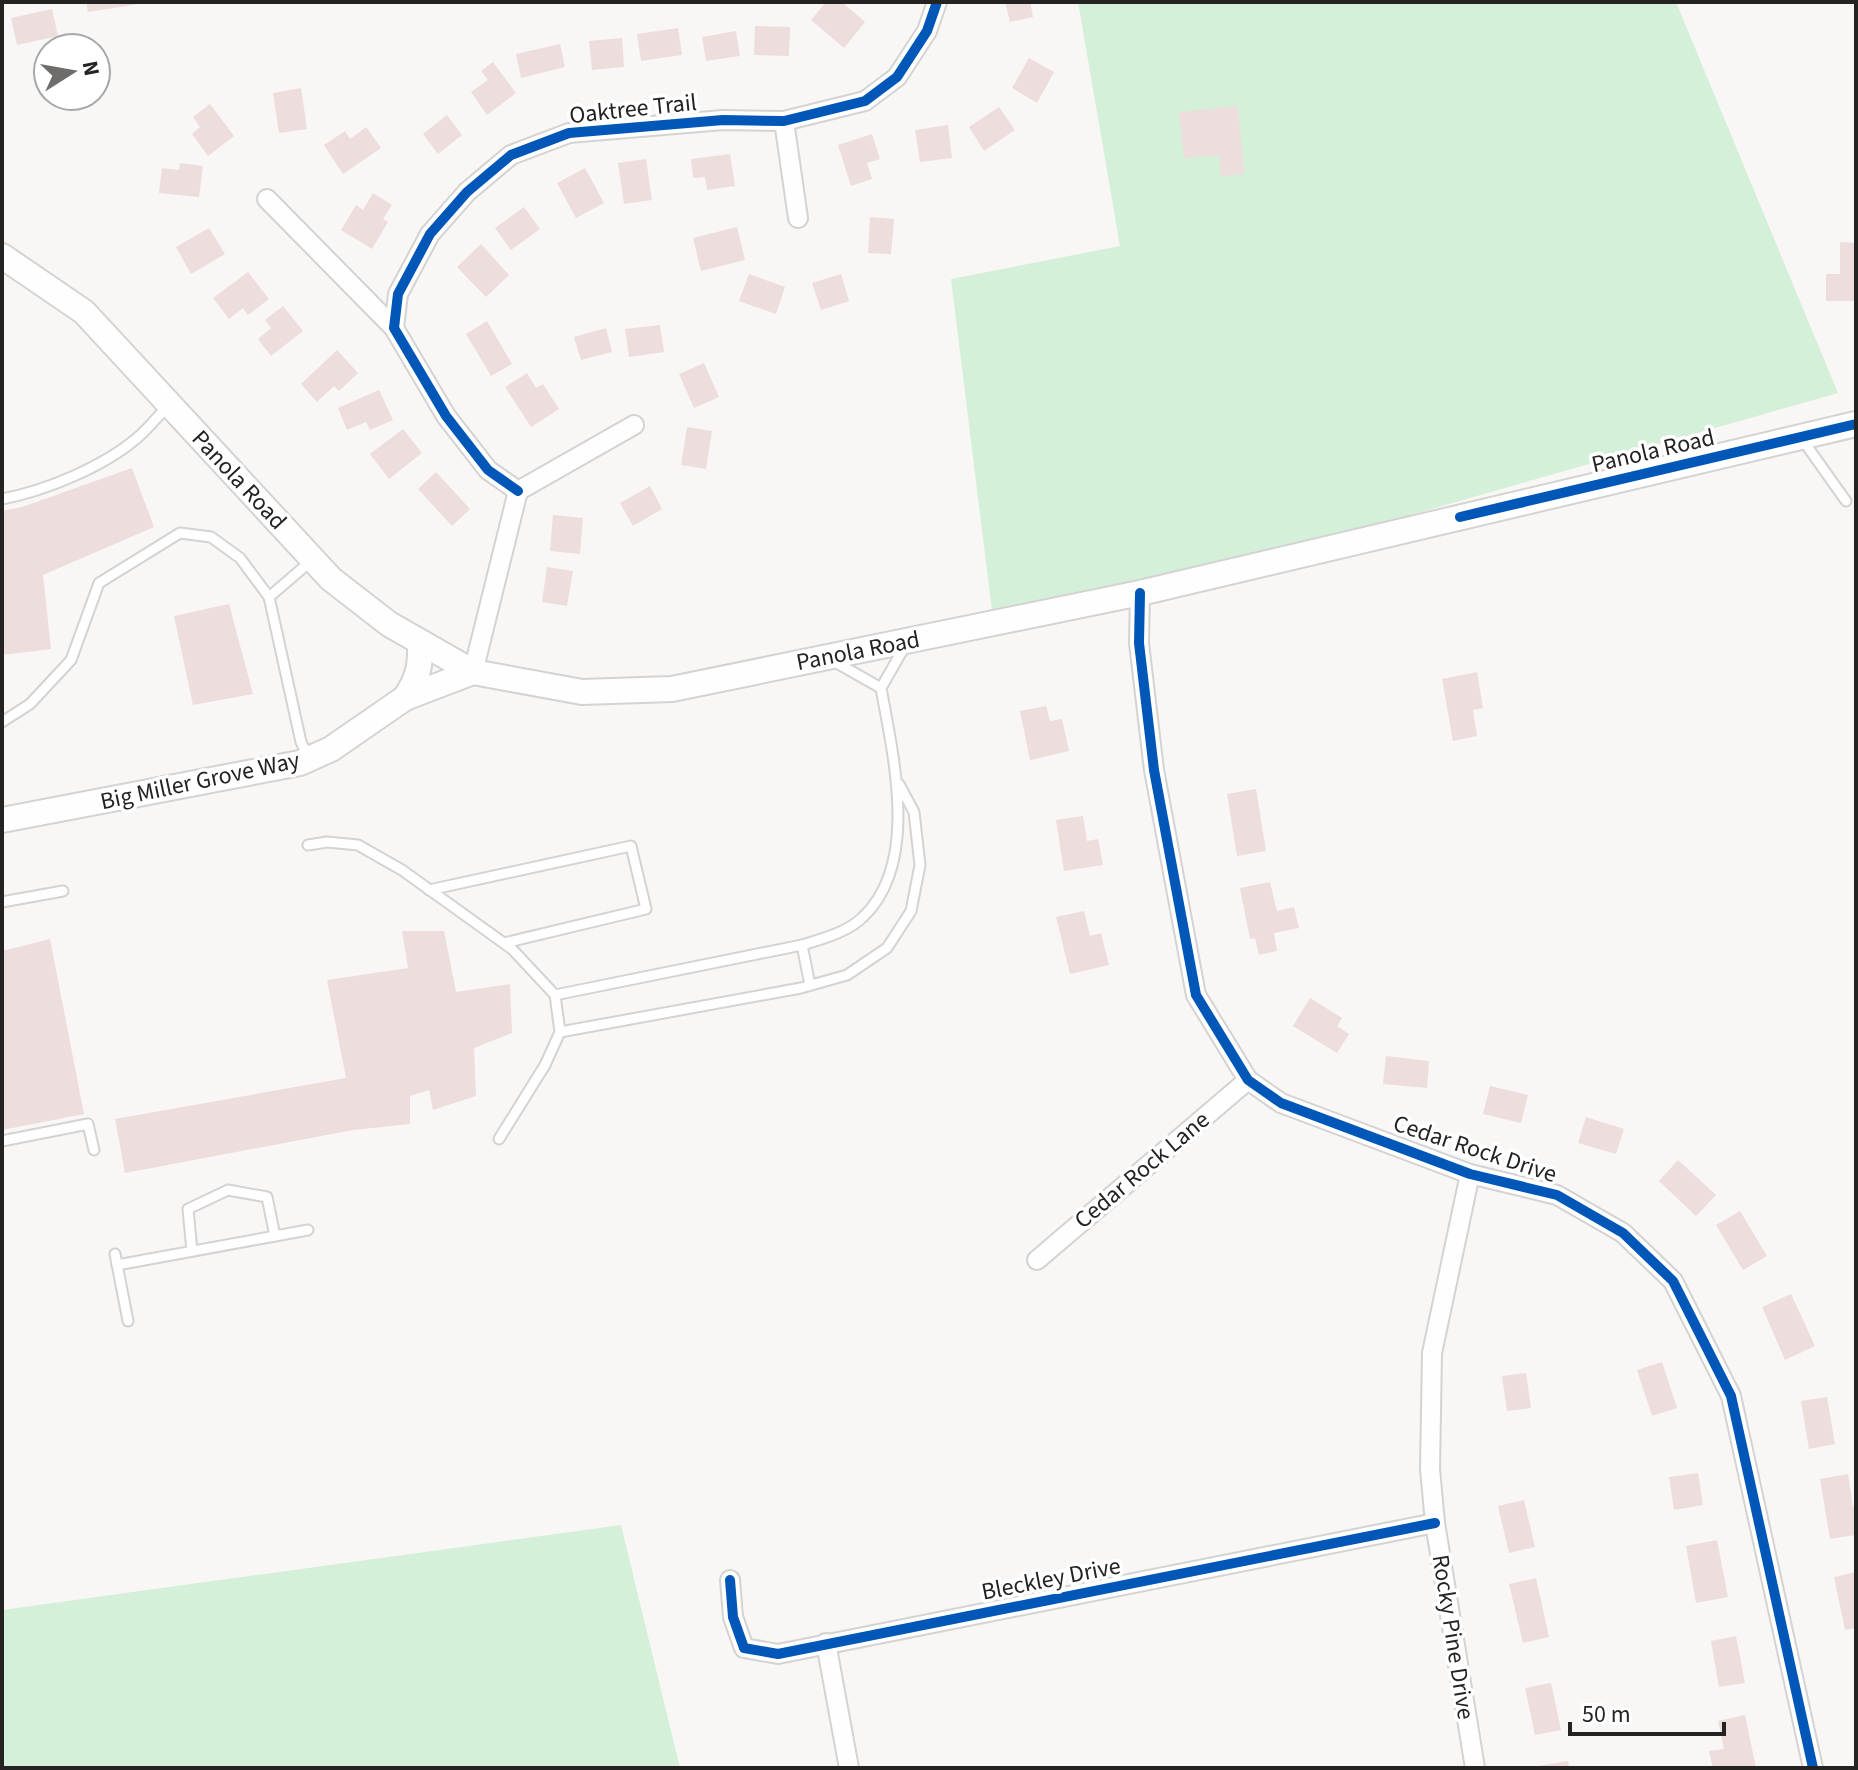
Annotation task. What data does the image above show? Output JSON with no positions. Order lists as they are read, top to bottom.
{
  "streets": {
    "main road": ["Panola Road", "Big Miller Grove Way"],
    "street": [
      "Oaktree Trail",
      "Cedar Rock Drive",
      "Cedar Rock Lane",
      "Bleckley Drive",
      "Rocky Pine Drive"
    ]
  },
  "crossings": [
    ["Panola Road", "Big Miller Grove Way"],
    ["Panola Road", "Cedar Rock Drive"],
    ["Cedar Rock Drive", "Cedar Rock Lane"],
    ["Cedar Rock Drive", "Rocky Pine Drive"],
    ["Bleckley Drive", "Rocky Pine Drive"]
  ],
  "scale_bar": "50 m",
  "north": "right"
}
